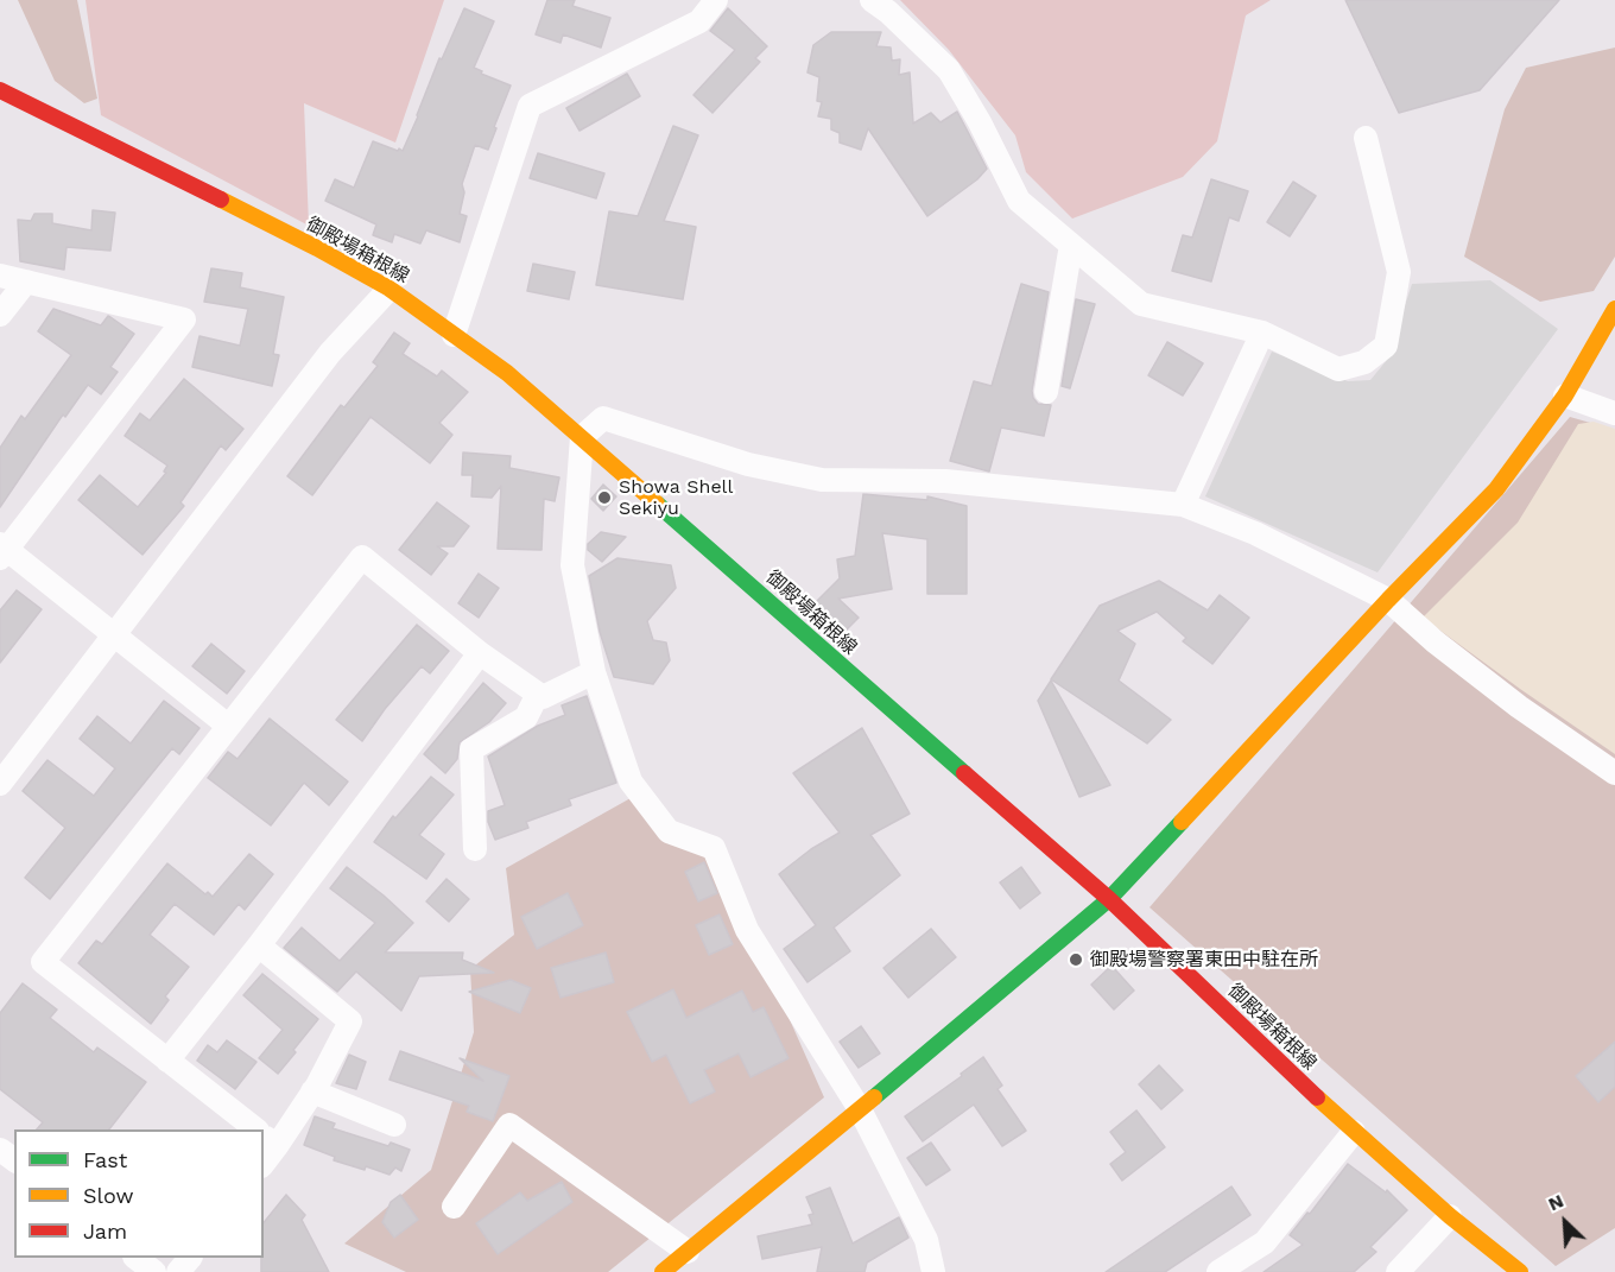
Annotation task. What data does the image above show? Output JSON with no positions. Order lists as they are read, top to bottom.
{
  "streets": {
    "main road": ["御殿場箱根線"]
  },
  "places": ["Showa Shell Sekiyu", "御殿場警察署東田中駐在所"],
  "legend": ["Fast", "Slow", "Jam"],
  "north": "top left"
}
